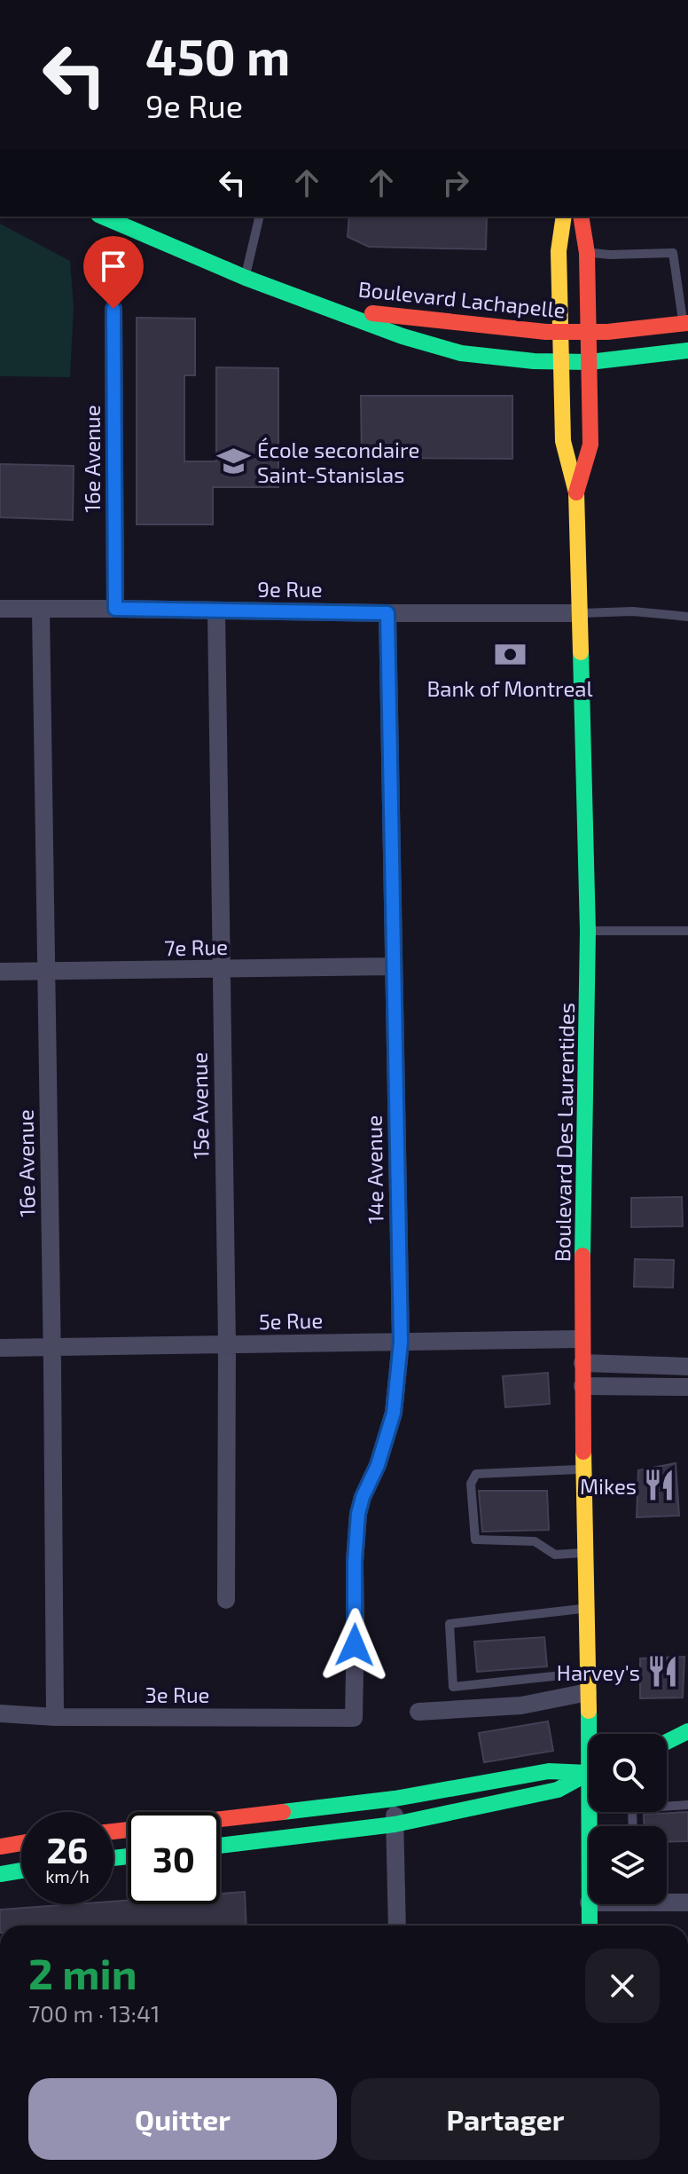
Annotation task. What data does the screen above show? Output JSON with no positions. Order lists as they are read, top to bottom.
{
  "streets": {
    "main road": ["Boulevard Lachapelle", "Boulevard Des Laurentides"],
    "street": [
      "16e Avenue",
      "9e Rue",
      "7e Rue",
      "15e Avenue",
      "14e Avenue",
      "5e Rue",
      "3e Rue"
    ]
  },
  "crossings": [
    ["Boulevard Lachapelle", "Boulevard Des Laurentides"],
    ["16e Avenue", "9e Rue"],
    ["16e Avenue", "7e Rue"],
    ["16e Avenue", "5e Rue"],
    ["16e Avenue", "3e Rue"],
    ["9e Rue", "15e Avenue"],
    ["9e Rue", "Boulevard Des Laurentides"],
    ["9e Rue", "14e Avenue"],
    ["7e Rue", "15e Avenue"],
    ["7e Rue", "14e Avenue"],
    ["15e Avenue", "5e Rue"],
    ["Boulevard Des Laurentides", "5e Rue"],
    ["14e Avenue", "5e Rue"],
    ["14e Avenue", "3e Rue"]
  ],
  "places": {
    "school or university": ["École secondaire Saint-Stanislas"],
    "bank": ["Bank of Montreal"],
    "restaurant": ["Mikes", "Harvey's"]
  },
  "page": {
    "turn": ["450 m", "9e Rue"],
    "speed": "26 km/h",
    "limit": "30",
    "heading": ["2 min", "700 m · 13:41"],
    "buttons": ["Quitter", "Partager"]
  }
}
